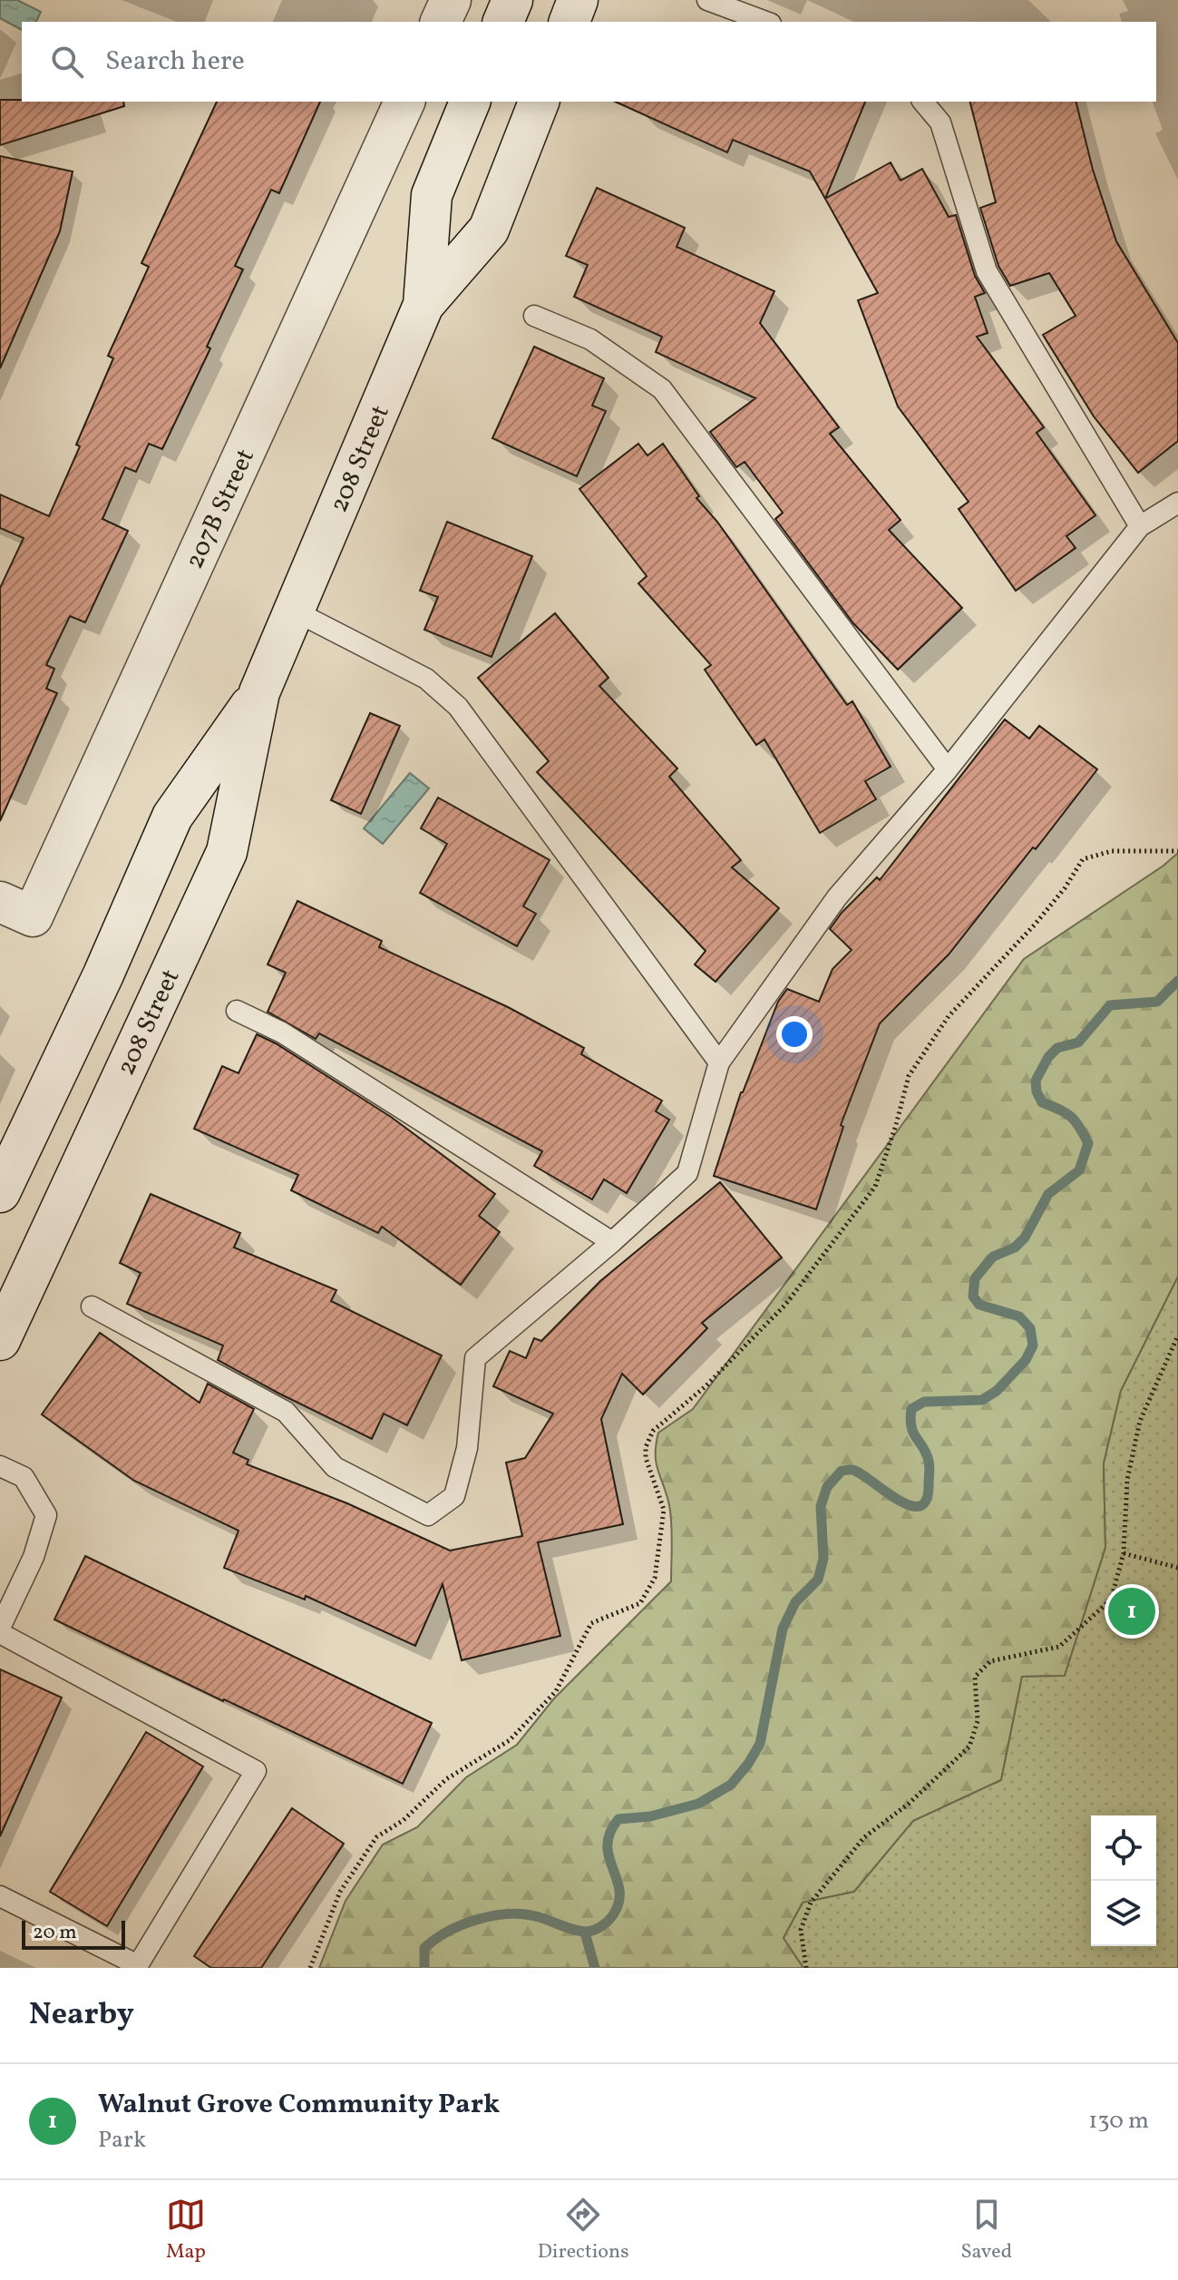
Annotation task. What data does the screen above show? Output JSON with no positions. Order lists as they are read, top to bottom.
{
  "streets": {
    "main road": ["208 Street", "207B Street"]
  },
  "scale_bar": "20 m",
  "page": {
    "search": "Search here",
    "pins": "1",
    "scale": "20 m",
    "heading": "Nearby",
    "list": [
      {
        "mark": "1",
        "name": "Walnut Grove Community Park",
        "note": "Park",
        "value": "130 m"
      }
    ],
    "nav": ["Map", "Directions", "Saved"]
  }
}
